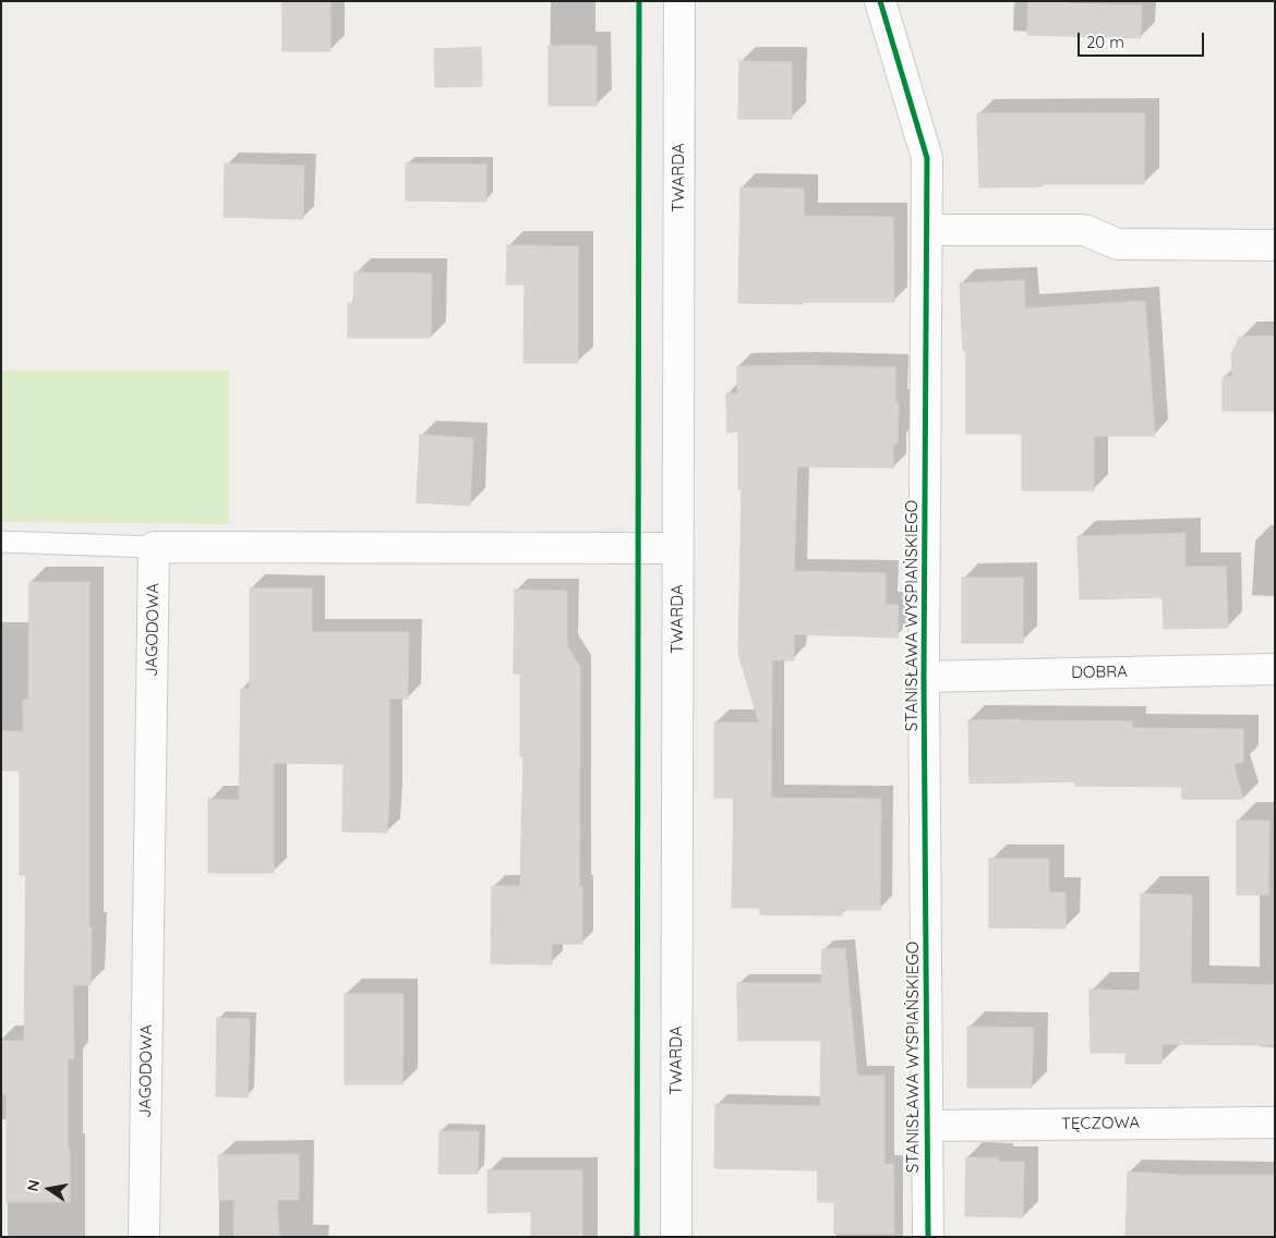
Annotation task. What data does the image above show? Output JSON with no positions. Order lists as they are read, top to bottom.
{
  "streets": {
    "street": [
      "TWARDA",
      "STANISŁAWA WYSPIAŃSKIEGO",
      "JAGODOWA",
      "DOBRA",
      "TĘCZOWA"
    ]
  },
  "crossings": [
    ["STANISŁAWA WYSPIAŃSKIEGO", "DOBRA"],
    ["STANISŁAWA WYSPIAŃSKIEGO", "TĘCZOWA"]
  ],
  "scale_bar": "20 m",
  "north": "left"
}
